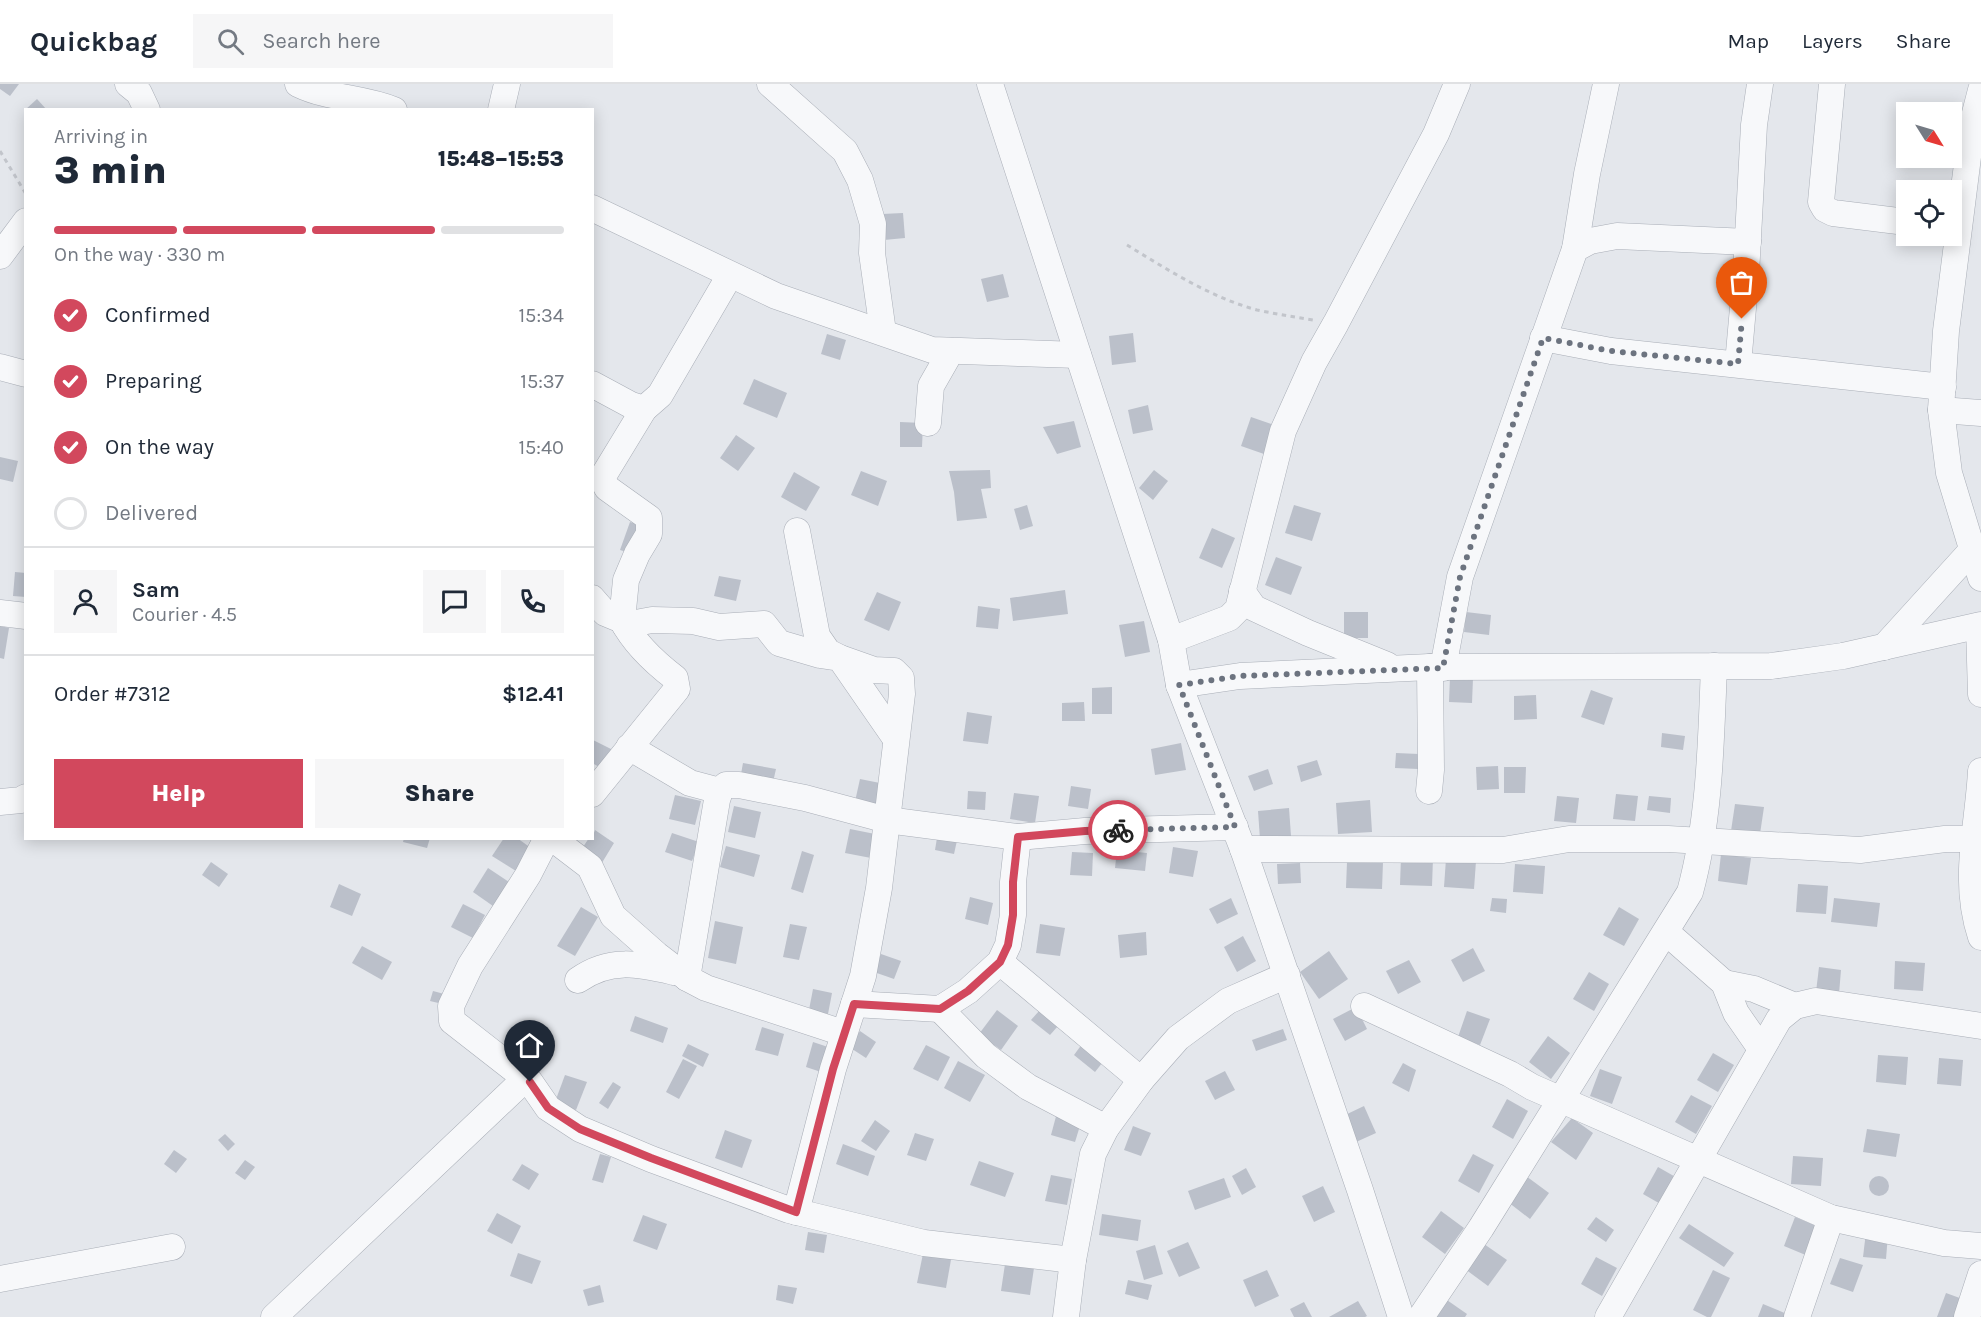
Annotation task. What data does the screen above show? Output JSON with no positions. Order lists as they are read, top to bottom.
{
  "north": "bottom right",
  "page": {
    "header": "Quickbag",
    "search": "Search here",
    "nav": ["Map", "Layers", "Share"],
    "heading": ["3 min", "Arriving in", "15:48–15:53"],
    "panel": [
      "Sam",
      "Courier · 4.5",
      "Order #7312",
      "$12.41"
    ],
    "bar": "On the way · 330 m",
    "list": [
      ["Confirmed", "15:34"],
      ["Preparing", "15:37"],
      ["On the way", "15:40"],
      "Delivered"
    ],
    "buttons": ["Help", "Share"]
  }
}
